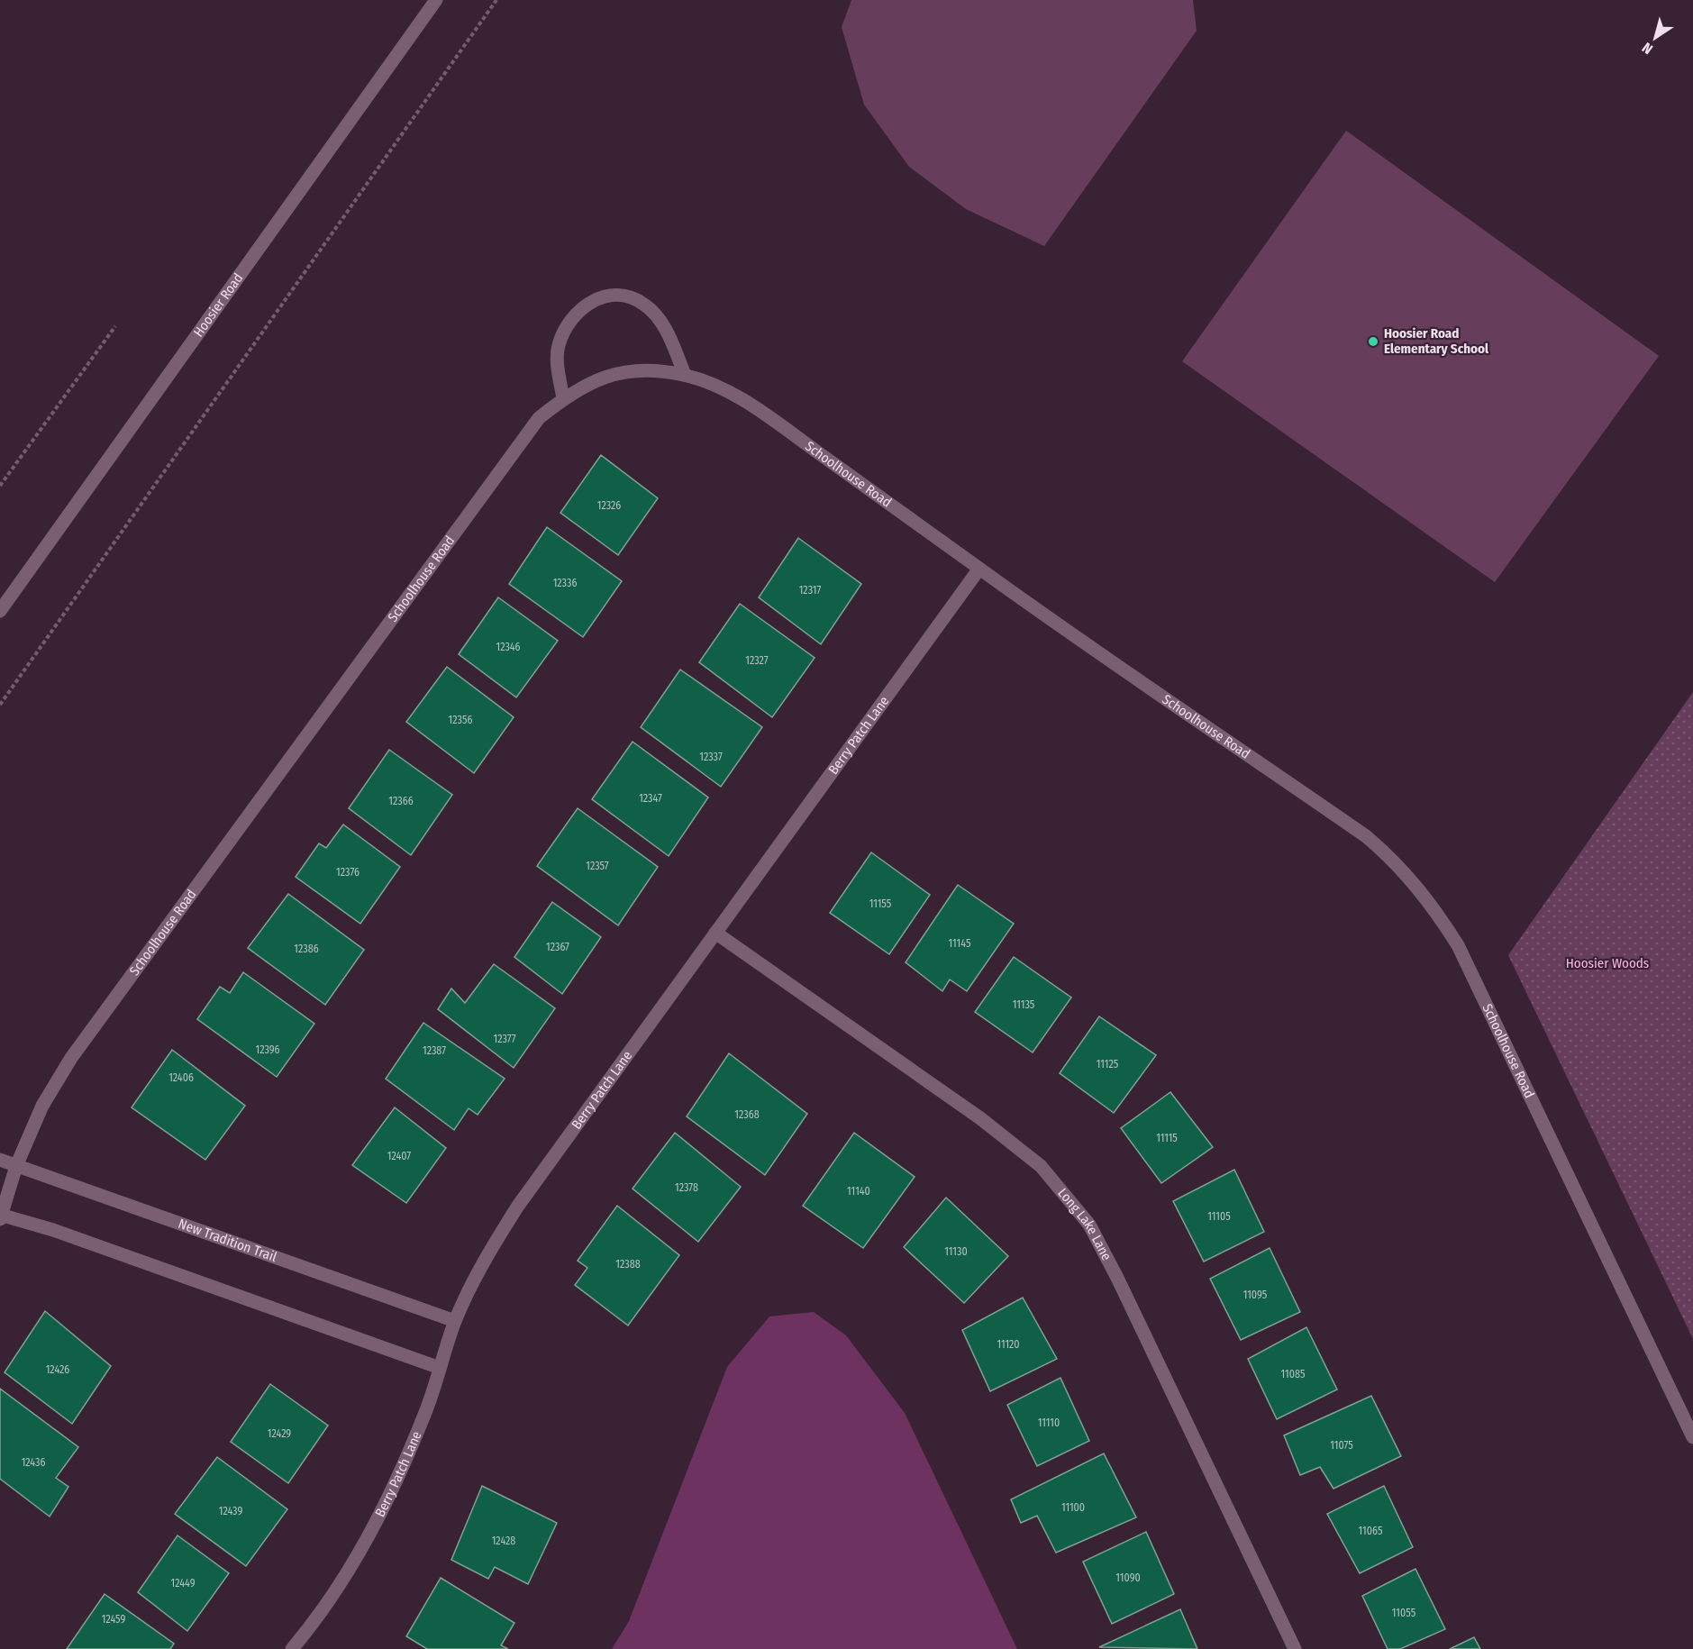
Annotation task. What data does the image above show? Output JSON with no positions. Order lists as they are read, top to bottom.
{
  "streets": {
    "street": [
      "Hoosier Road",
      "Schoolhouse Road",
      "Berry Patch Lane",
      "Long Lake Lane",
      "New Tradition Trail"
    ]
  },
  "crossings": [
    ["Schoolhouse Road", "Berry Patch Lane"],
    ["Schoolhouse Road", "New Tradition Trail"],
    ["Berry Patch Lane", "Long Lake Lane"],
    ["Berry Patch Lane", "New Tradition Trail"]
  ],
  "parks": ["Hoosier Woods"],
  "places": ["Hoosier Road Elementary School"],
  "house_numbers": [
    "12326",
    "12336",
    "12317",
    "12346",
    "12327",
    "12356",
    "12337",
    "12347",
    "12366",
    "12357",
    "12376",
    "11155",
    "11145",
    "12367",
    "12386",
    "11135",
    "12377",
    "12396",
    "12387",
    "11125",
    "12406",
    "12368",
    "11115",
    "12407",
    "12378",
    "11140",
    "11105",
    "11130",
    "12388",
    "11095",
    "11120",
    "12426",
    "11085",
    "11110",
    "12429",
    "11075",
    "12436",
    "11100",
    "12439",
    "11065",
    "12428",
    "11090",
    "12449",
    "11055",
    "12459"
  ],
  "north": "bottom left"
}
